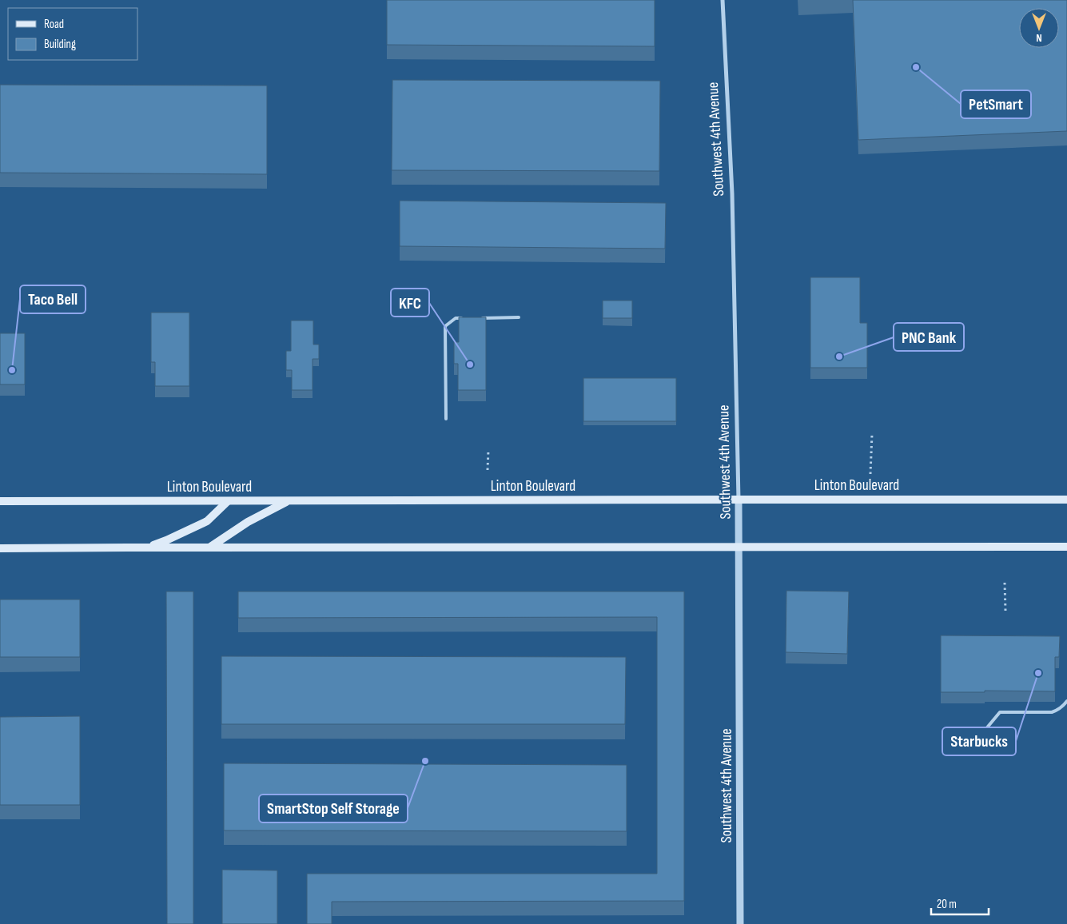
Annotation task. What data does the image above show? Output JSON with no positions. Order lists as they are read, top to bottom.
{
  "streets": {
    "main road": ["Linton Boulevard"],
    "street": ["Southwest 4th Avenue"]
  },
  "crossings": [
    ["Southwest 4th Avenue", "Linton Boulevard"]
  ],
  "places": [
    "PetSmart",
    "PNC Bank",
    "KFC",
    "Taco Bell",
    "Starbucks",
    "SmartStop Self Storage"
  ],
  "legend": ["Road", "Building"],
  "scale_bar": "20 m",
  "north": "bottom"
}
